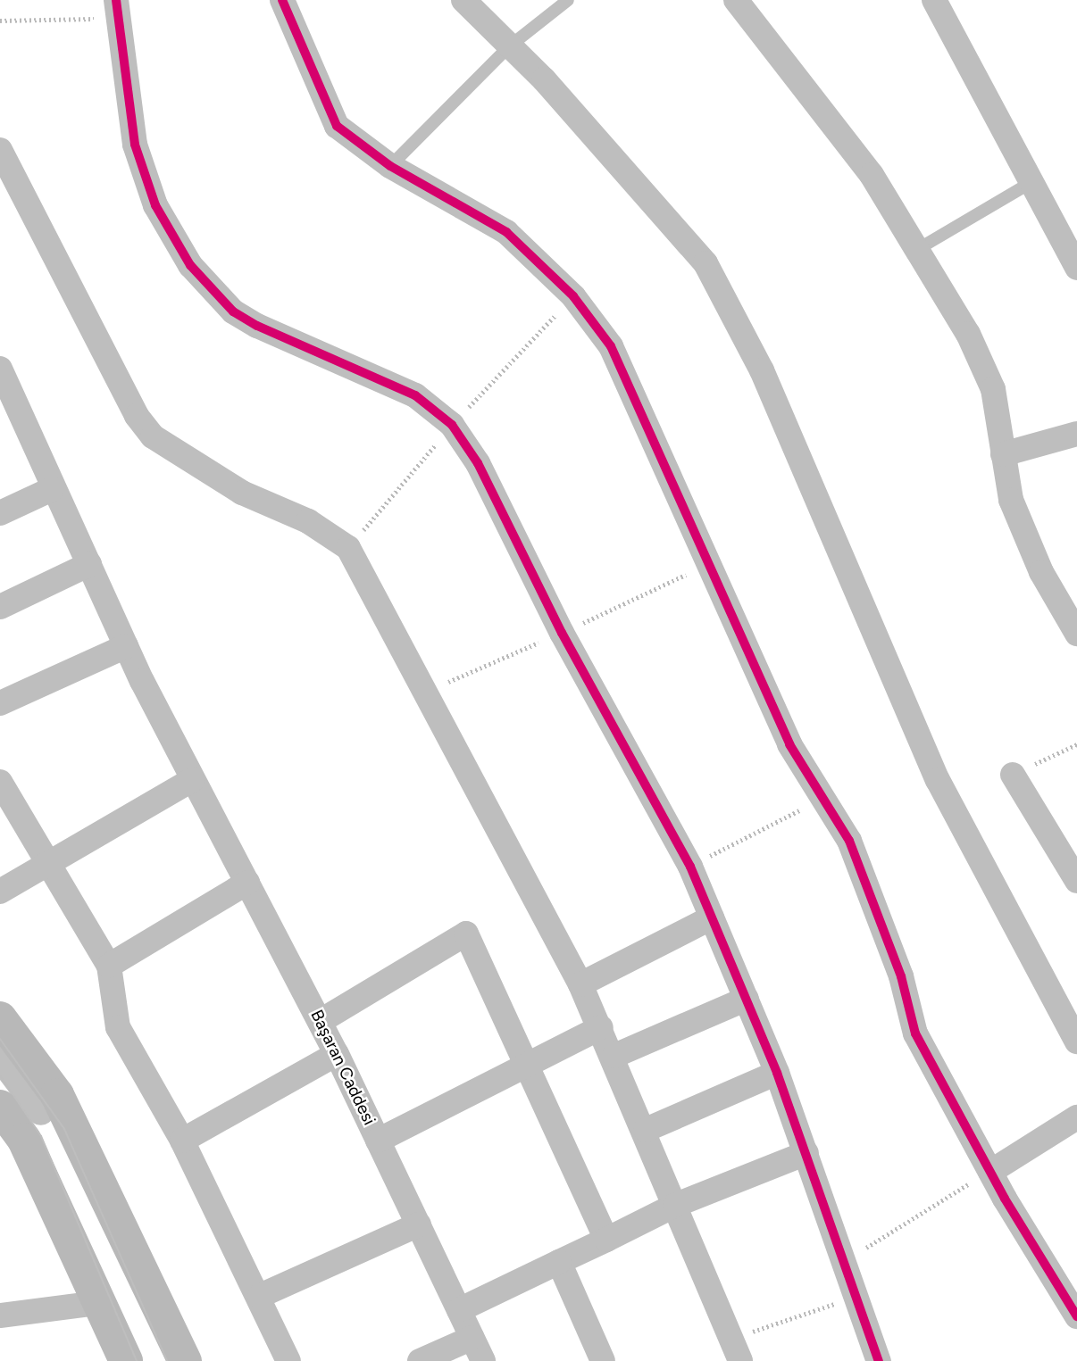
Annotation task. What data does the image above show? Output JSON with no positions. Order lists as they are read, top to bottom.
{
  "streets": {
    "street": ["Başaran Caddesi"]
  }
}
